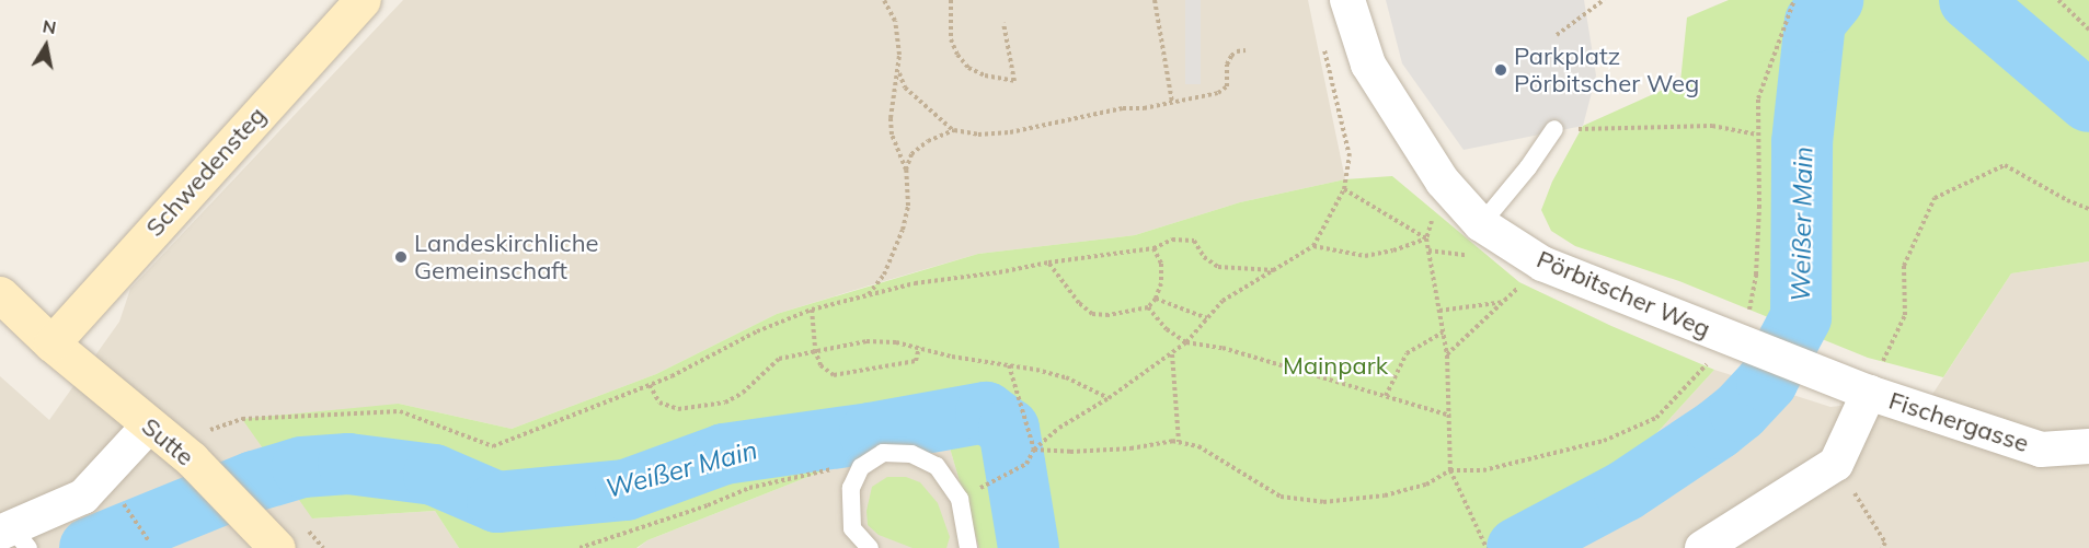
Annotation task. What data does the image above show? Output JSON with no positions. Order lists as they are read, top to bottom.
{
  "streets": {
    "street": [
      "Schwedensteg",
      "Pörbitscher Weg",
      "Fischergasse",
      "Sutte"
    ]
  },
  "crossings": [
    ["Schwedensteg", "Sutte"],
    ["Pörbitscher Weg", "Fischergasse"]
  ],
  "water": ["Weißer Main"],
  "parks": ["Mainpark"],
  "places": ["Parkplatz Pörbitscher Weg", "Landeskirchliche Gemeinschaft"],
  "north": "top"
}
